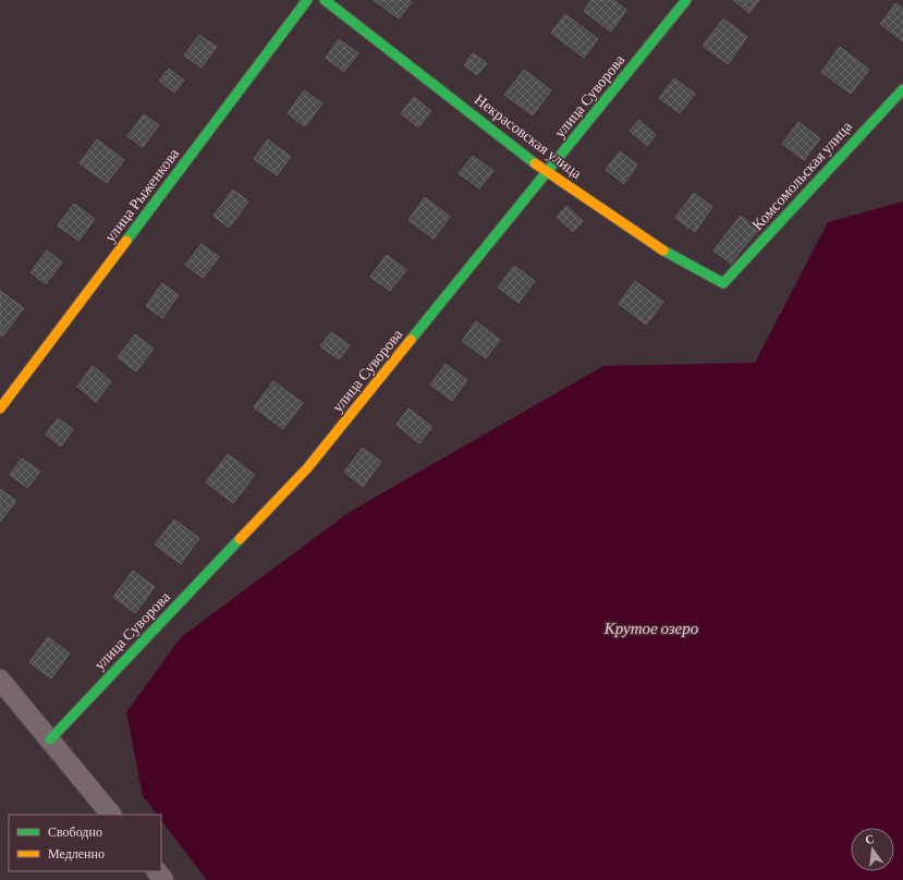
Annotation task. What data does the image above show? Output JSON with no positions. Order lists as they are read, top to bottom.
{
  "streets": {
    "street": [
      "улица Суворова",
      "Некрасовская улица",
      "Комсомольская улица",
      "улица Рыженкова"
    ]
  },
  "crossings": [
    ["улица Суворова", "Некрасовская улица"],
    ["Некрасовская улица", "Комсомольская улица"]
  ],
  "water": ["Крутое озеро"],
  "legend": ["Свободно", "Медленно"],
  "north": "top"
}
